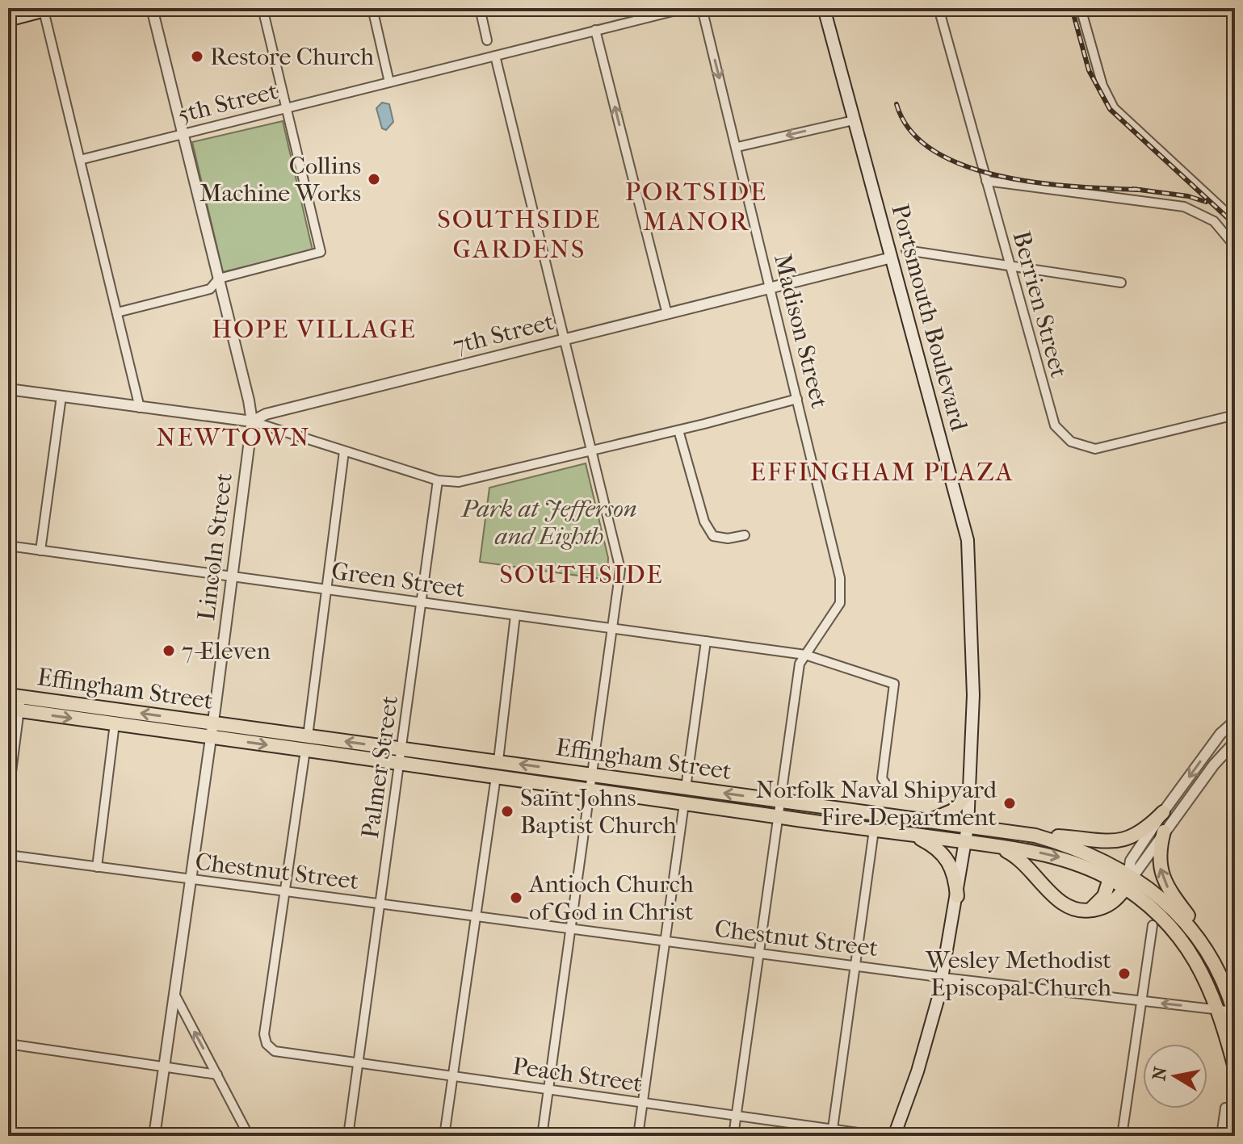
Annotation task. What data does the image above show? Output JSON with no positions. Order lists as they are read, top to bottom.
{
  "streets": {
    "main road": ["Portsmouth Boulevard", "Effingham Street"],
    "street": [
      "5th Street",
      "Berrien Street",
      "Madison Street",
      "7th Street",
      "Lincoln Street",
      "Green Street",
      "Palmer Street",
      "Chestnut Street",
      "Peach Street"
    ]
  },
  "crossings": [
    ["5th Street", "Lincoln Street"],
    ["Portsmouth Boulevard", "7th Street"],
    ["Portsmouth Boulevard", "Effingham Street"],
    ["Portsmouth Boulevard", "Chestnut Street"],
    ["Madison Street", "7th Street"],
    ["Madison Street", "Green Street"],
    ["Madison Street", "Effingham Street"],
    ["Madison Street", "Chestnut Street"],
    ["Madison Street", "Peach Street"],
    ["7th Street", "Lincoln Street"],
    ["Lincoln Street", "Green Street"],
    ["Lincoln Street", "Effingham Street"],
    ["Lincoln Street", "Chestnut Street"],
    ["Green Street", "Palmer Street"],
    ["Effingham Street", "Palmer Street"],
    ["Effingham Street", "Chestnut Street"],
    ["Palmer Street", "Chestnut Street"],
    ["Palmer Street", "Peach Street"],
    ["Chestnut Street", "Peach Street"]
  ],
  "districts": [
    "PORTSIDE MANOR",
    "SOUTHSIDE GARDENS",
    "HOPE VILLAGE",
    "NEWTOWN",
    "EFFINGHAM PLAZA",
    "SOUTHSIDE"
  ],
  "parks": ["Park at Jefferson and Eighth"],
  "places": [
    "Restore Church",
    "Collins Machine Works",
    "7-Eleven",
    "Norfolk Naval Shipyard Fire Department",
    "Saint Johns Baptist Church",
    "Antioch Church of God in Christ",
    "Wesley Methodist Episcopal Church"
  ],
  "north": "left"
}
